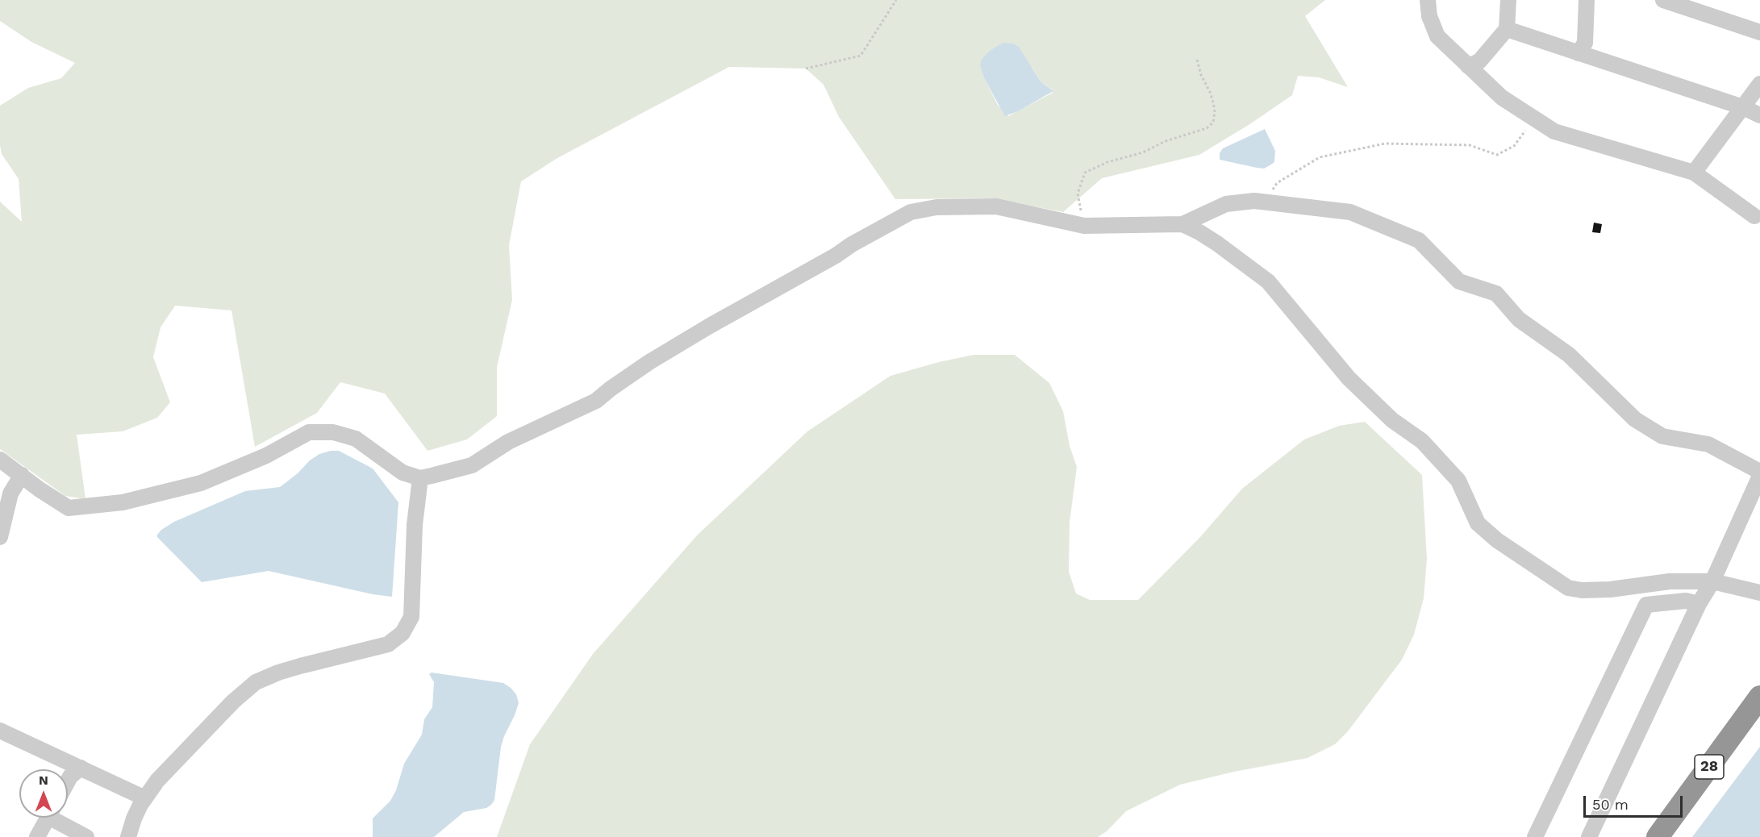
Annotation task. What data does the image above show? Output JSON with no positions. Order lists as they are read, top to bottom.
{
  "streets": {
    "highway": ["28"]
  },
  "scale_bar": "50 m",
  "north": "top"
}
